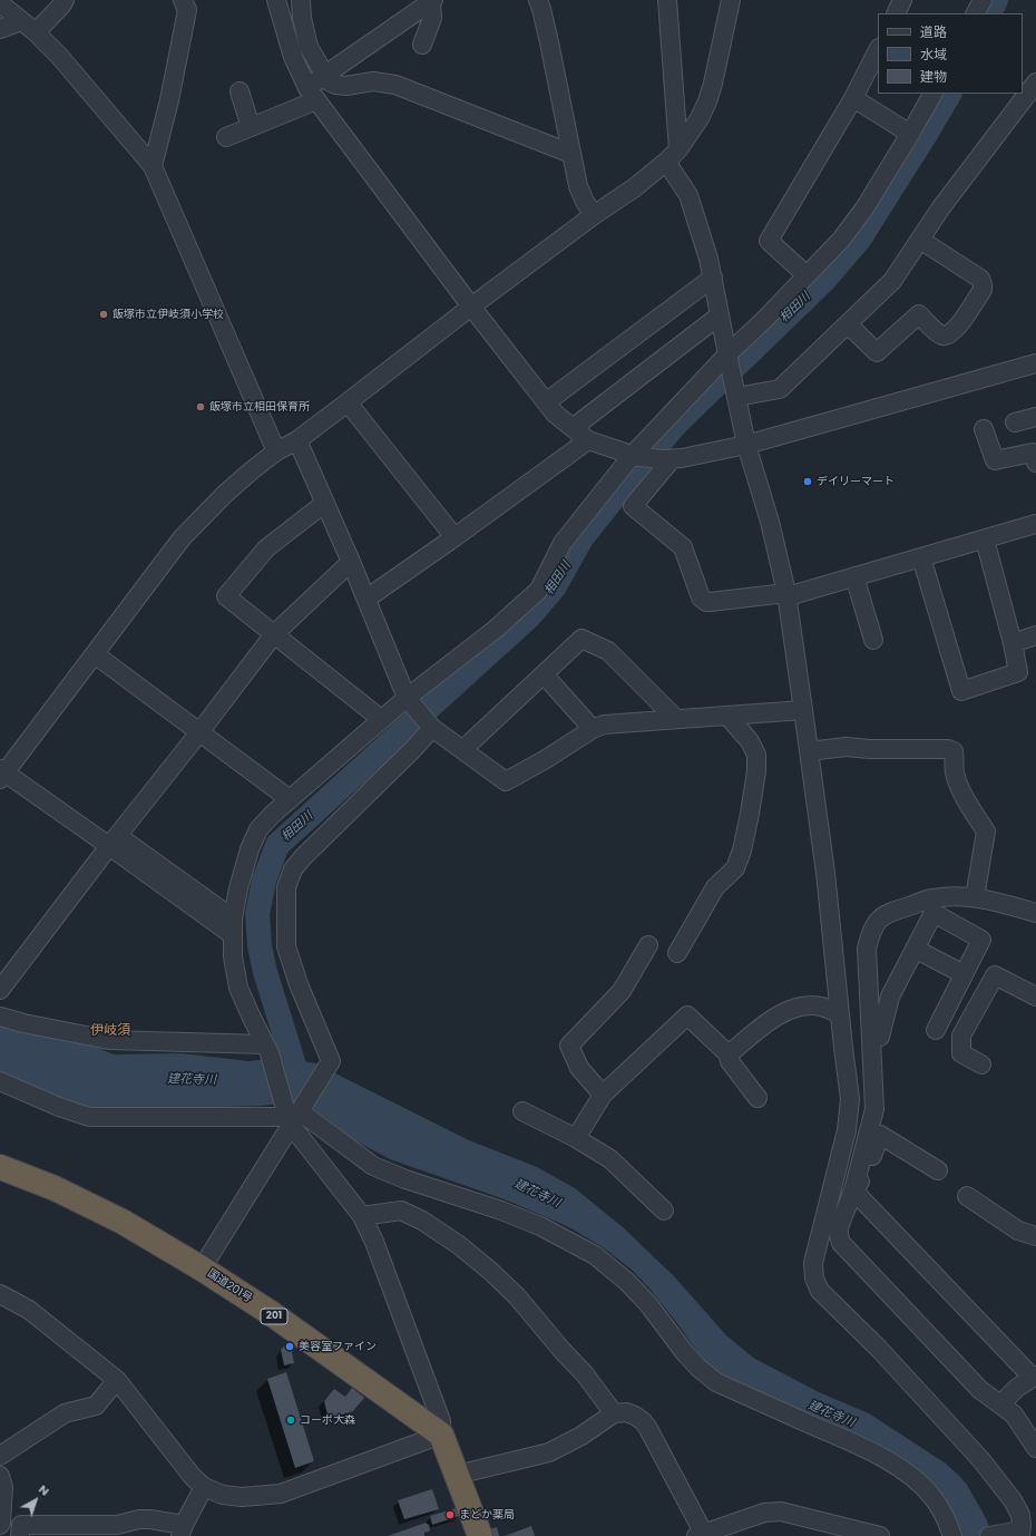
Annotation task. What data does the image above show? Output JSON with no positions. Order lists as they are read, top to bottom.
{
  "streets": {
    "highway": ["国道201号", "201"]
  },
  "districts": ["伊岐須"],
  "water": ["相田川", "建花寺川"],
  "places": [
    "飯塚市立伊岐須小学校",
    "飯塚市立相田保育所",
    "デイリーマート",
    "美容室ファイン",
    "コーポ大森",
    "まどか薬局"
  ],
  "legend": ["道路", "水域", "建物"],
  "north": "top right"
}
